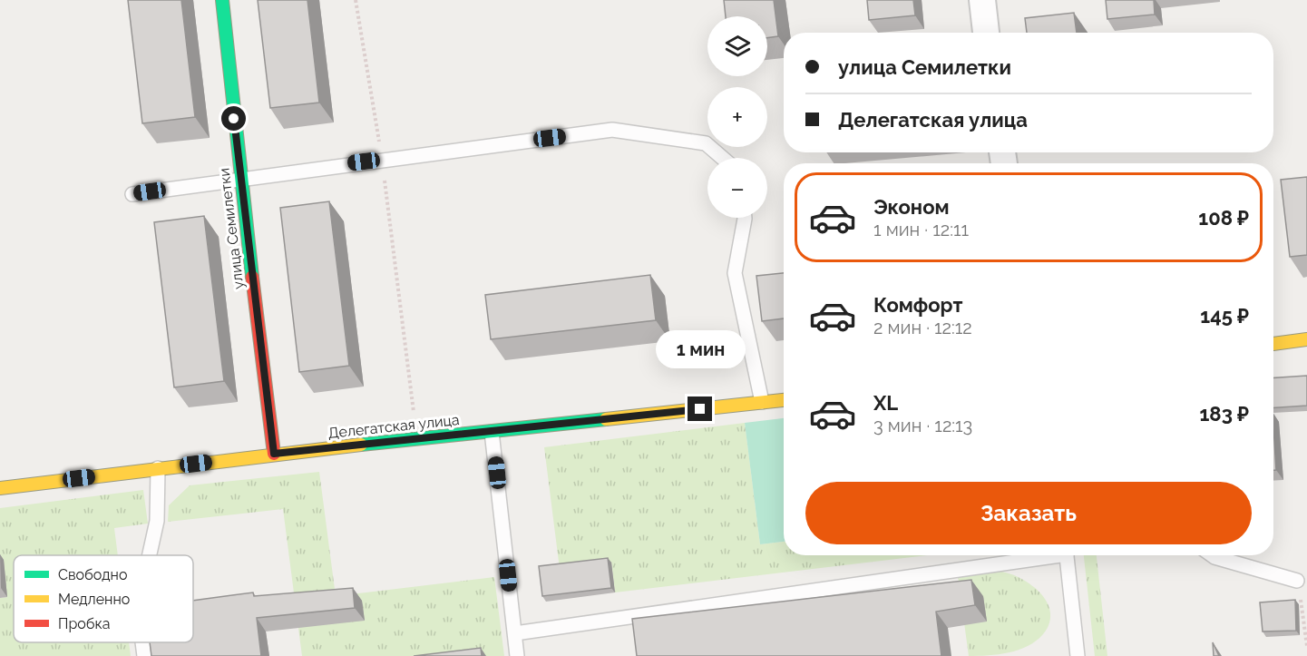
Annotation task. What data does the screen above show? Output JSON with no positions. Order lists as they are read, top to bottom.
{
  "streets": {
    "street": ["улица Семилетки", "Делегатская улица"]
  },
  "crossings": [
    ["улица Семилетки", "Делегатская улица"]
  ],
  "legend": ["Свободно", "Медленно", "Пробка"],
  "page": {
    "map_buttons": ["+", "−"],
    "banner": ["улица Семилетки", "Делегатская улица"],
    "list": [
      {
        "name": "Эконом",
        "note": "1 мин · 12:11",
        "value": "108 ₽"
      },
      {
        "name": "Комфорт",
        "note": "2 мин · 12:12",
        "value": "145 ₽"
      },
      {
        "name": "XL",
        "note": "3 мин · 12:13",
        "value": "183 ₽"
      }
    ],
    "bubble": "1 мин",
    "buttons": "Заказать"
  }
}
